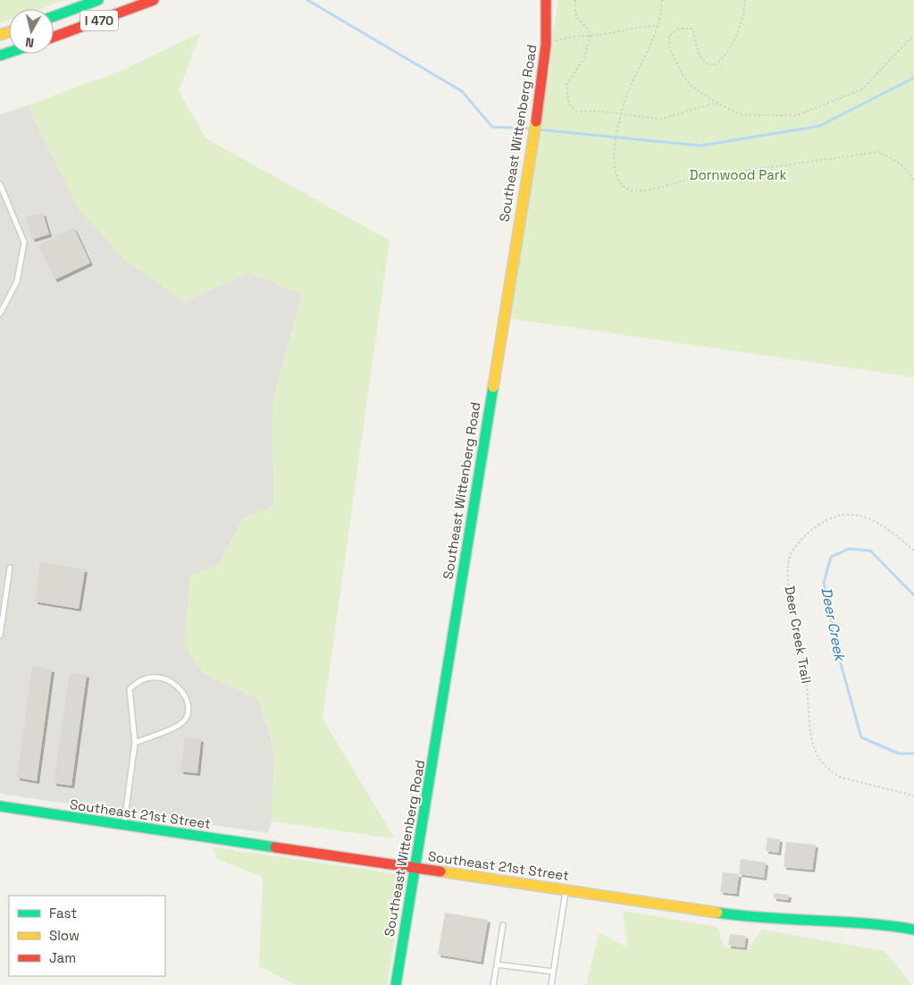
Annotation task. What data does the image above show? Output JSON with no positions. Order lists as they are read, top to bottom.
{
  "streets": {
    "main road": ["I 470", "Southeast Wittenberg Road", "Southeast 21st Street"],
    "path": ["Deer Creek Trail"]
  },
  "crossings": [
    ["Southeast Wittenberg Road", "Southeast 21st Street"]
  ],
  "water": ["Deer Creek"],
  "parks": ["Dornwood Park"],
  "legend": ["Fast", "Slow", "Jam"],
  "north": "bottom"
}
